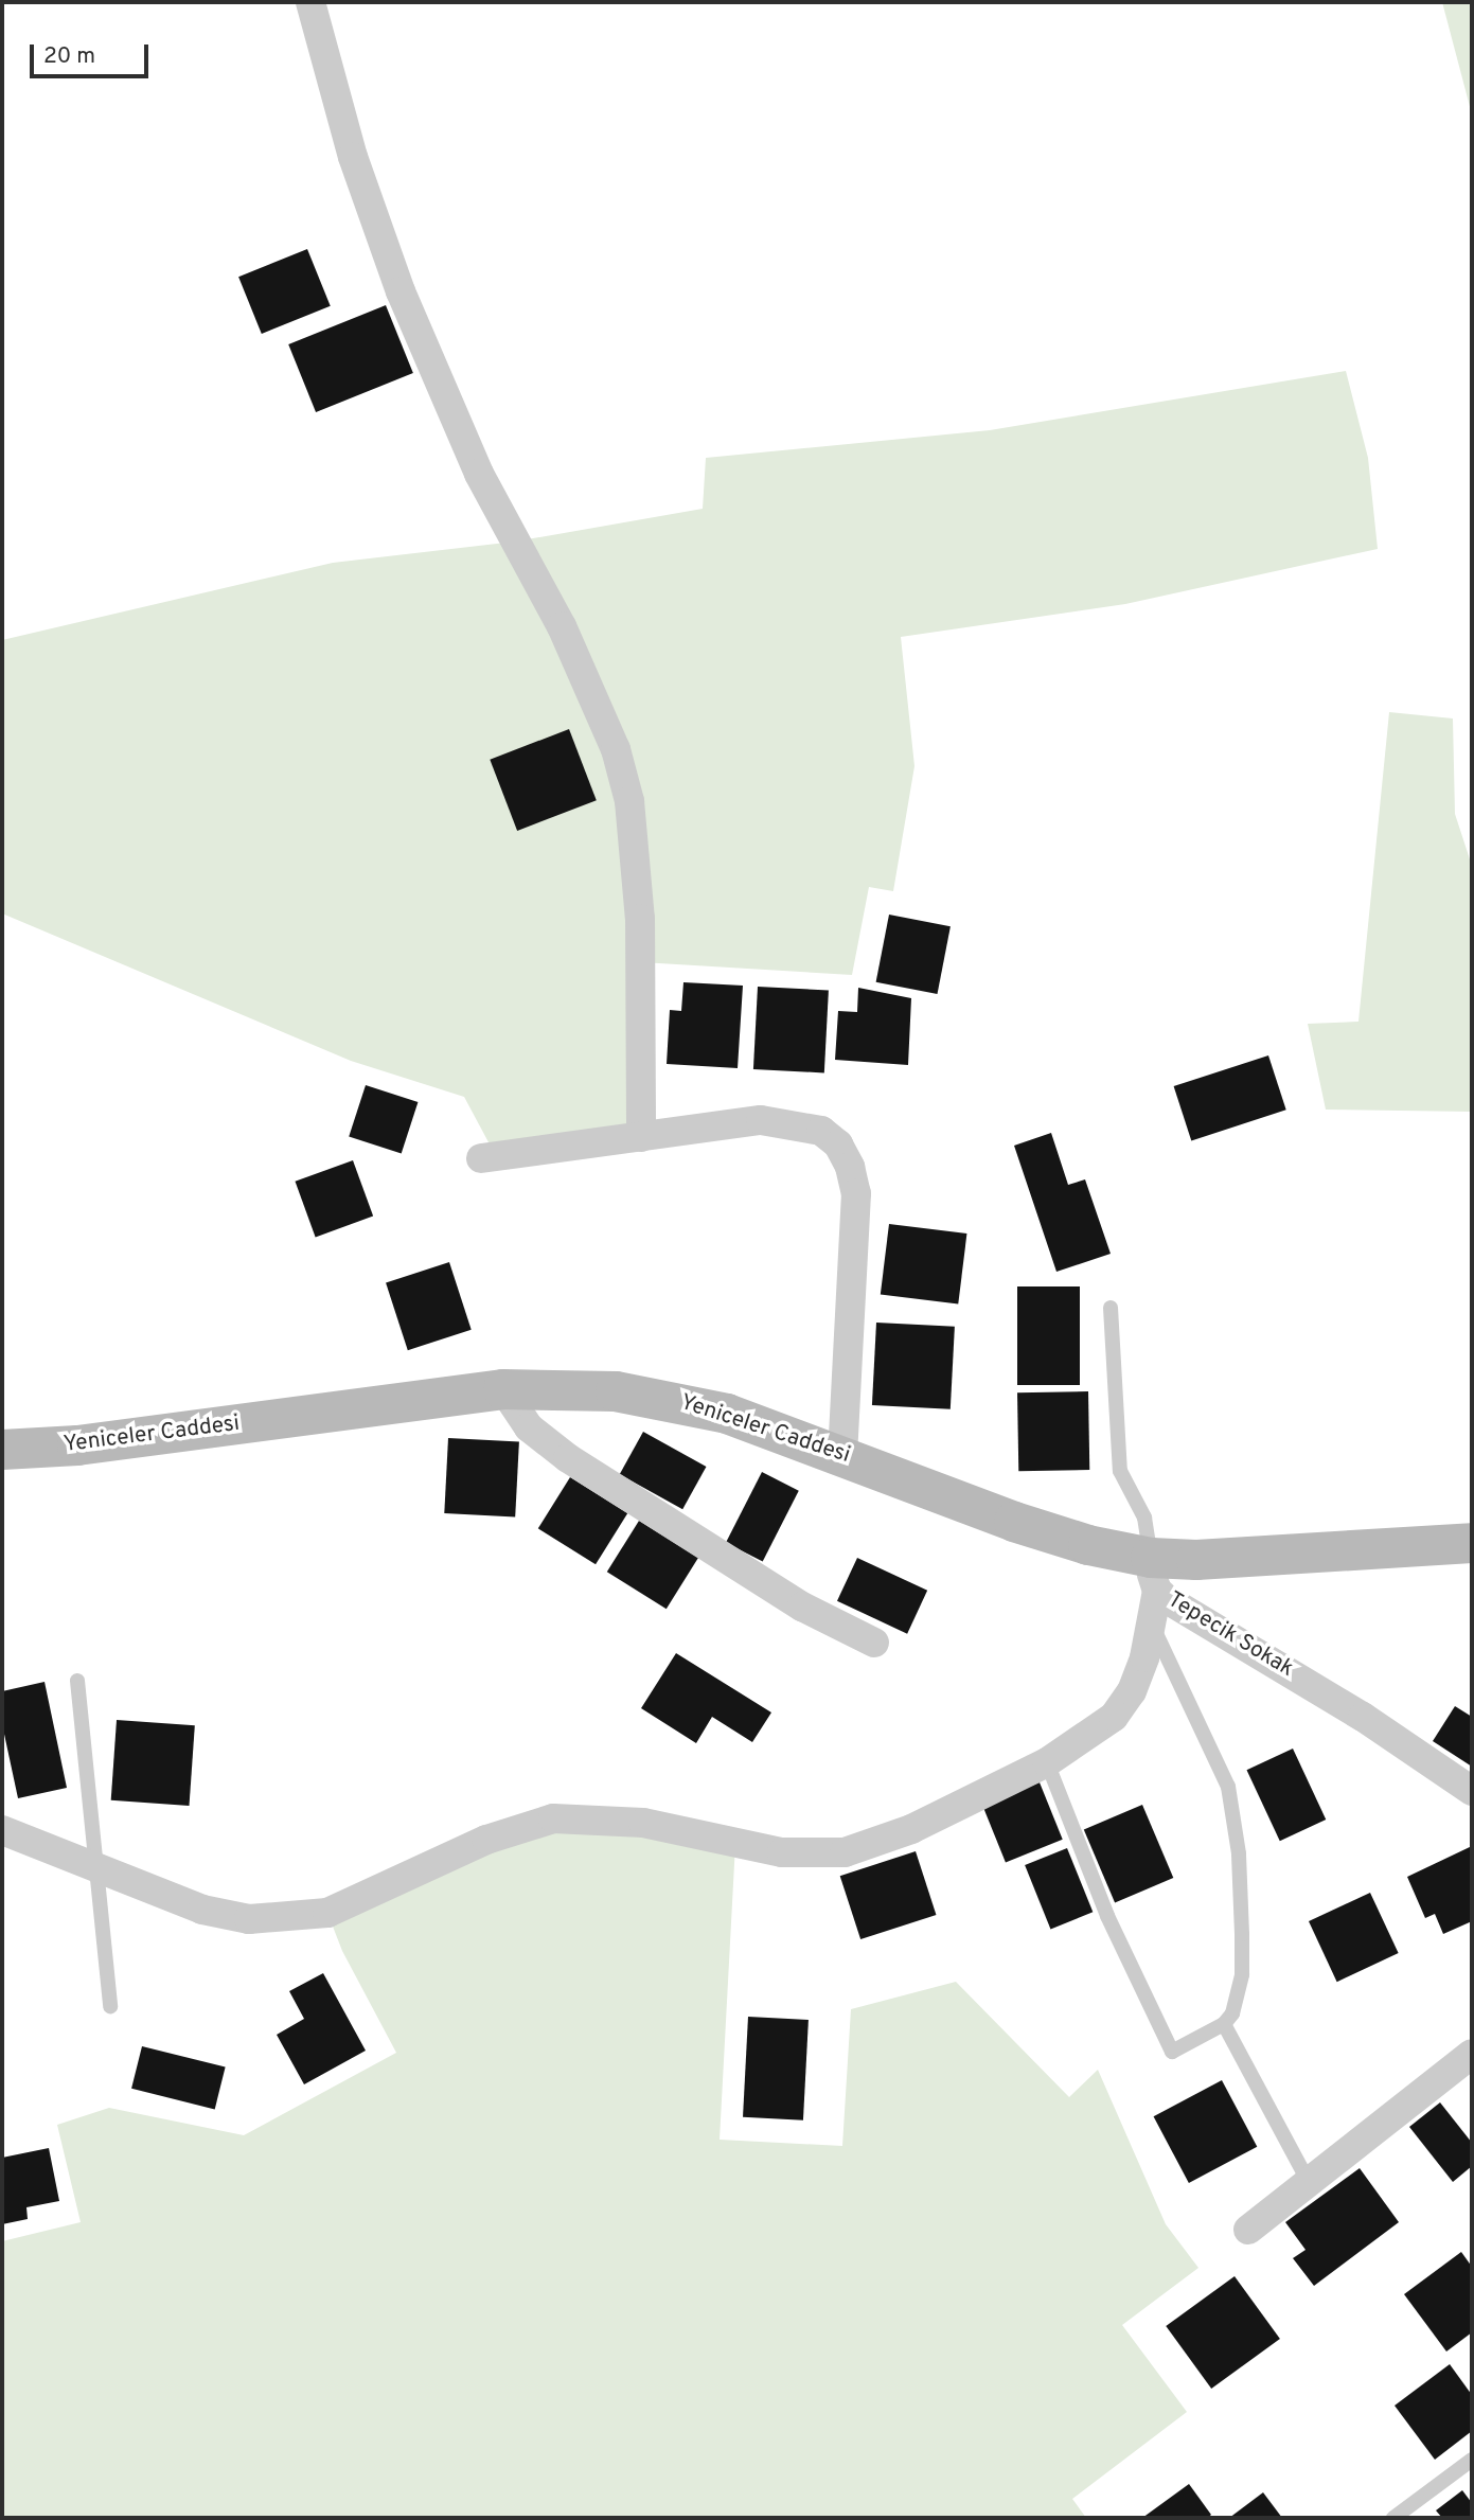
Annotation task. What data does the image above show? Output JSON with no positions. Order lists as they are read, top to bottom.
{
  "streets": {
    "street": ["Yeniceler Caddesi", "Tepecik Sokak"]
  },
  "crossings": [
    ["Yeniceler Caddesi", "Tepecik Sokak"]
  ],
  "scale_bar": "20 m"
}
